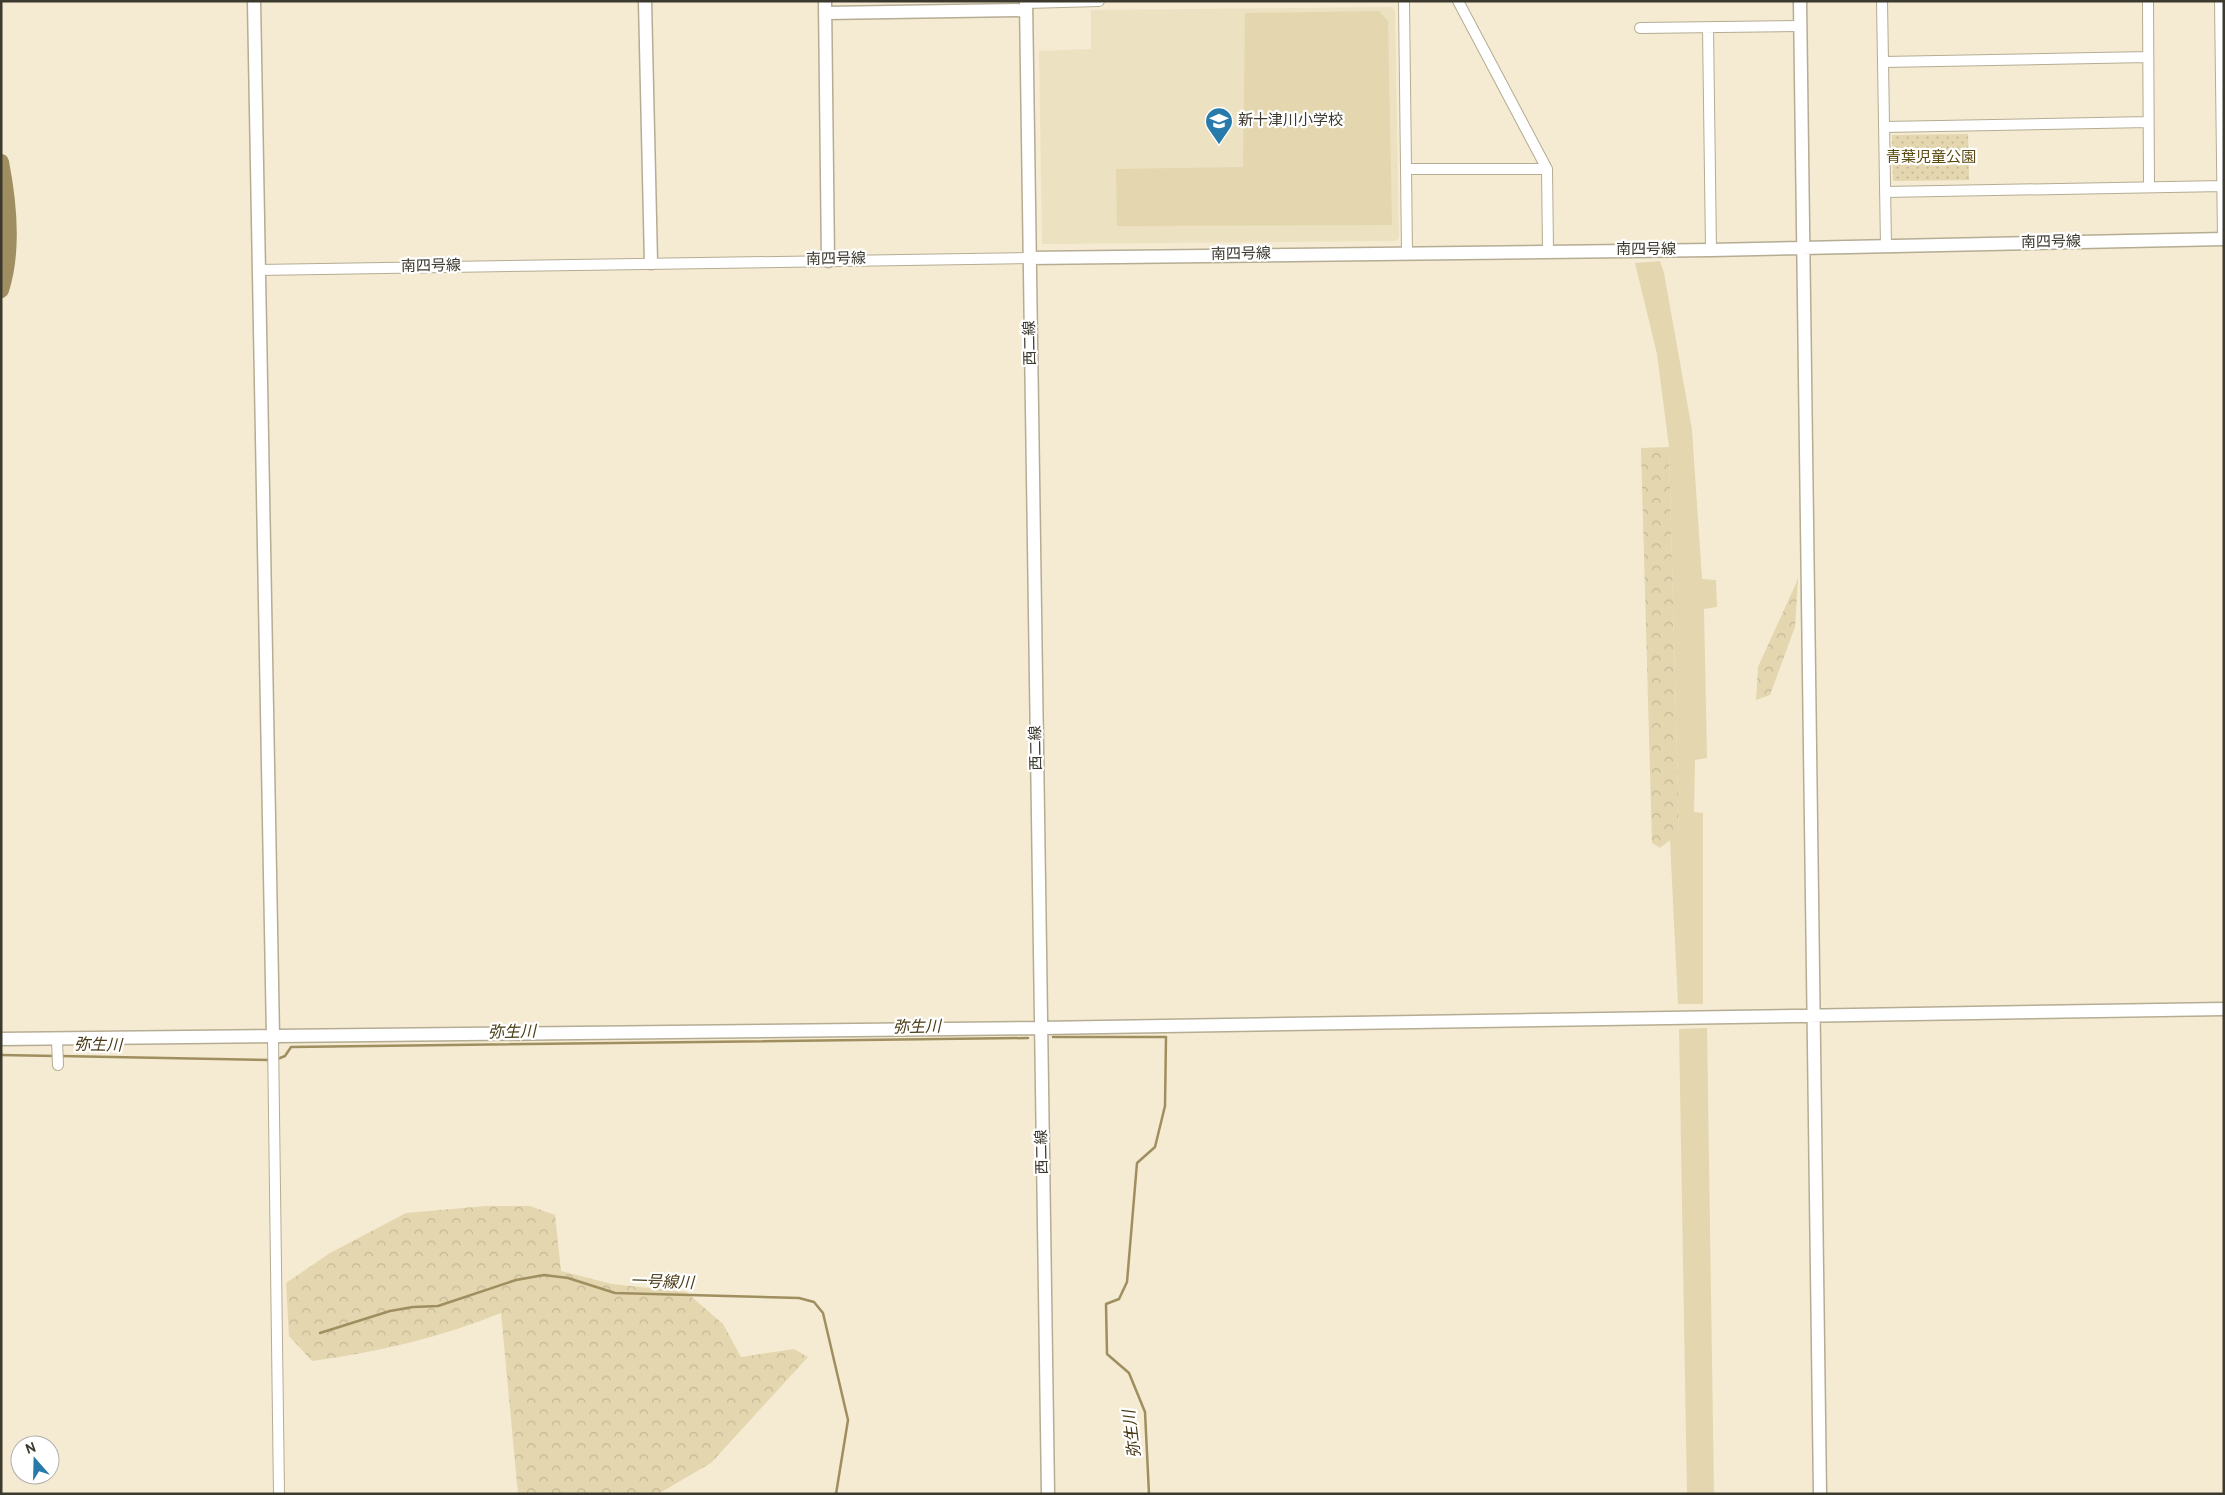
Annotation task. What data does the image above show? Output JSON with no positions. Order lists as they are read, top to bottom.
{
  "streets": {
    "street": ["南四号線", "西二線"]
  },
  "crossings": [
    ["南四号線", "西二線"]
  ],
  "water": ["弥生川", "一号線川"],
  "parks": ["青葉児童公園"],
  "places": {
    "school or university": ["新十津川小学校"]
  },
  "north": "top"
}
